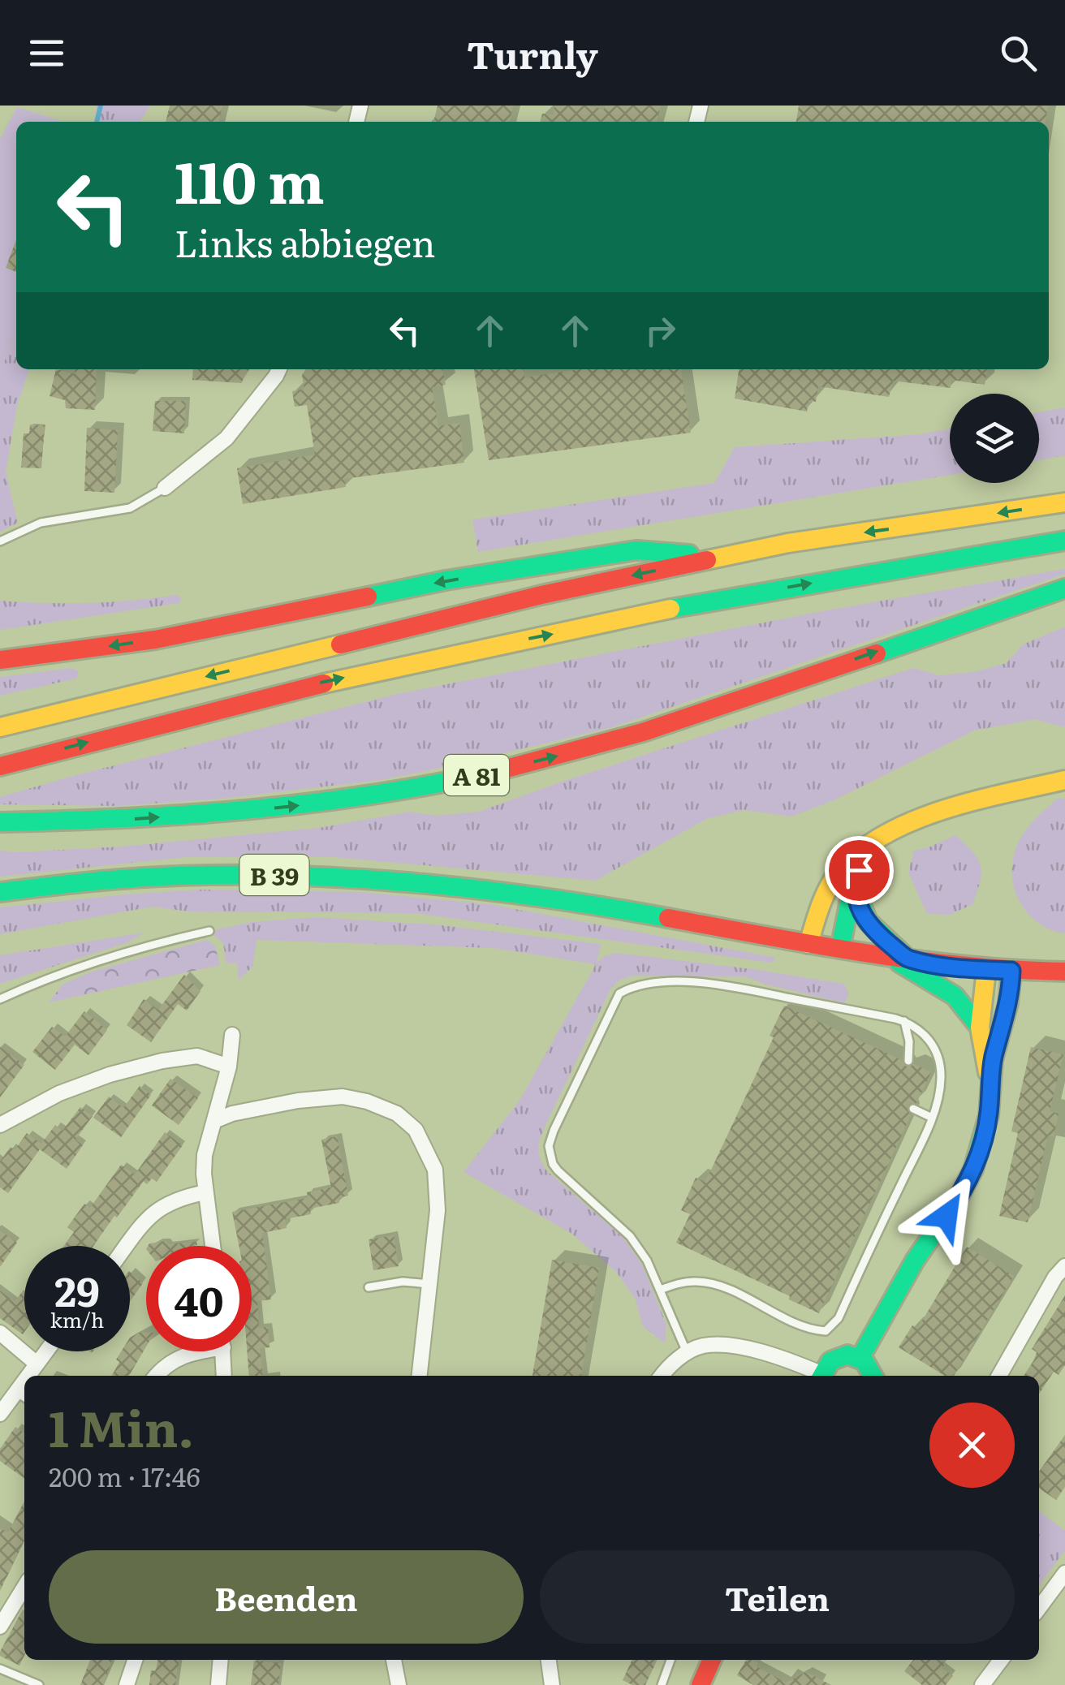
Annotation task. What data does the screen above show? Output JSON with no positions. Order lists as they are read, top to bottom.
{
  "streets": {
    "main road": ["A 81", "B 39"]
  },
  "page": {
    "header": "Turnly",
    "turn": ["110 m", "Links abbiegen"],
    "speed": "29 km/h",
    "limit": "40",
    "heading": ["1 Min.", "200 m · 17:46"],
    "buttons": ["Beenden", "Teilen"]
  }
}
